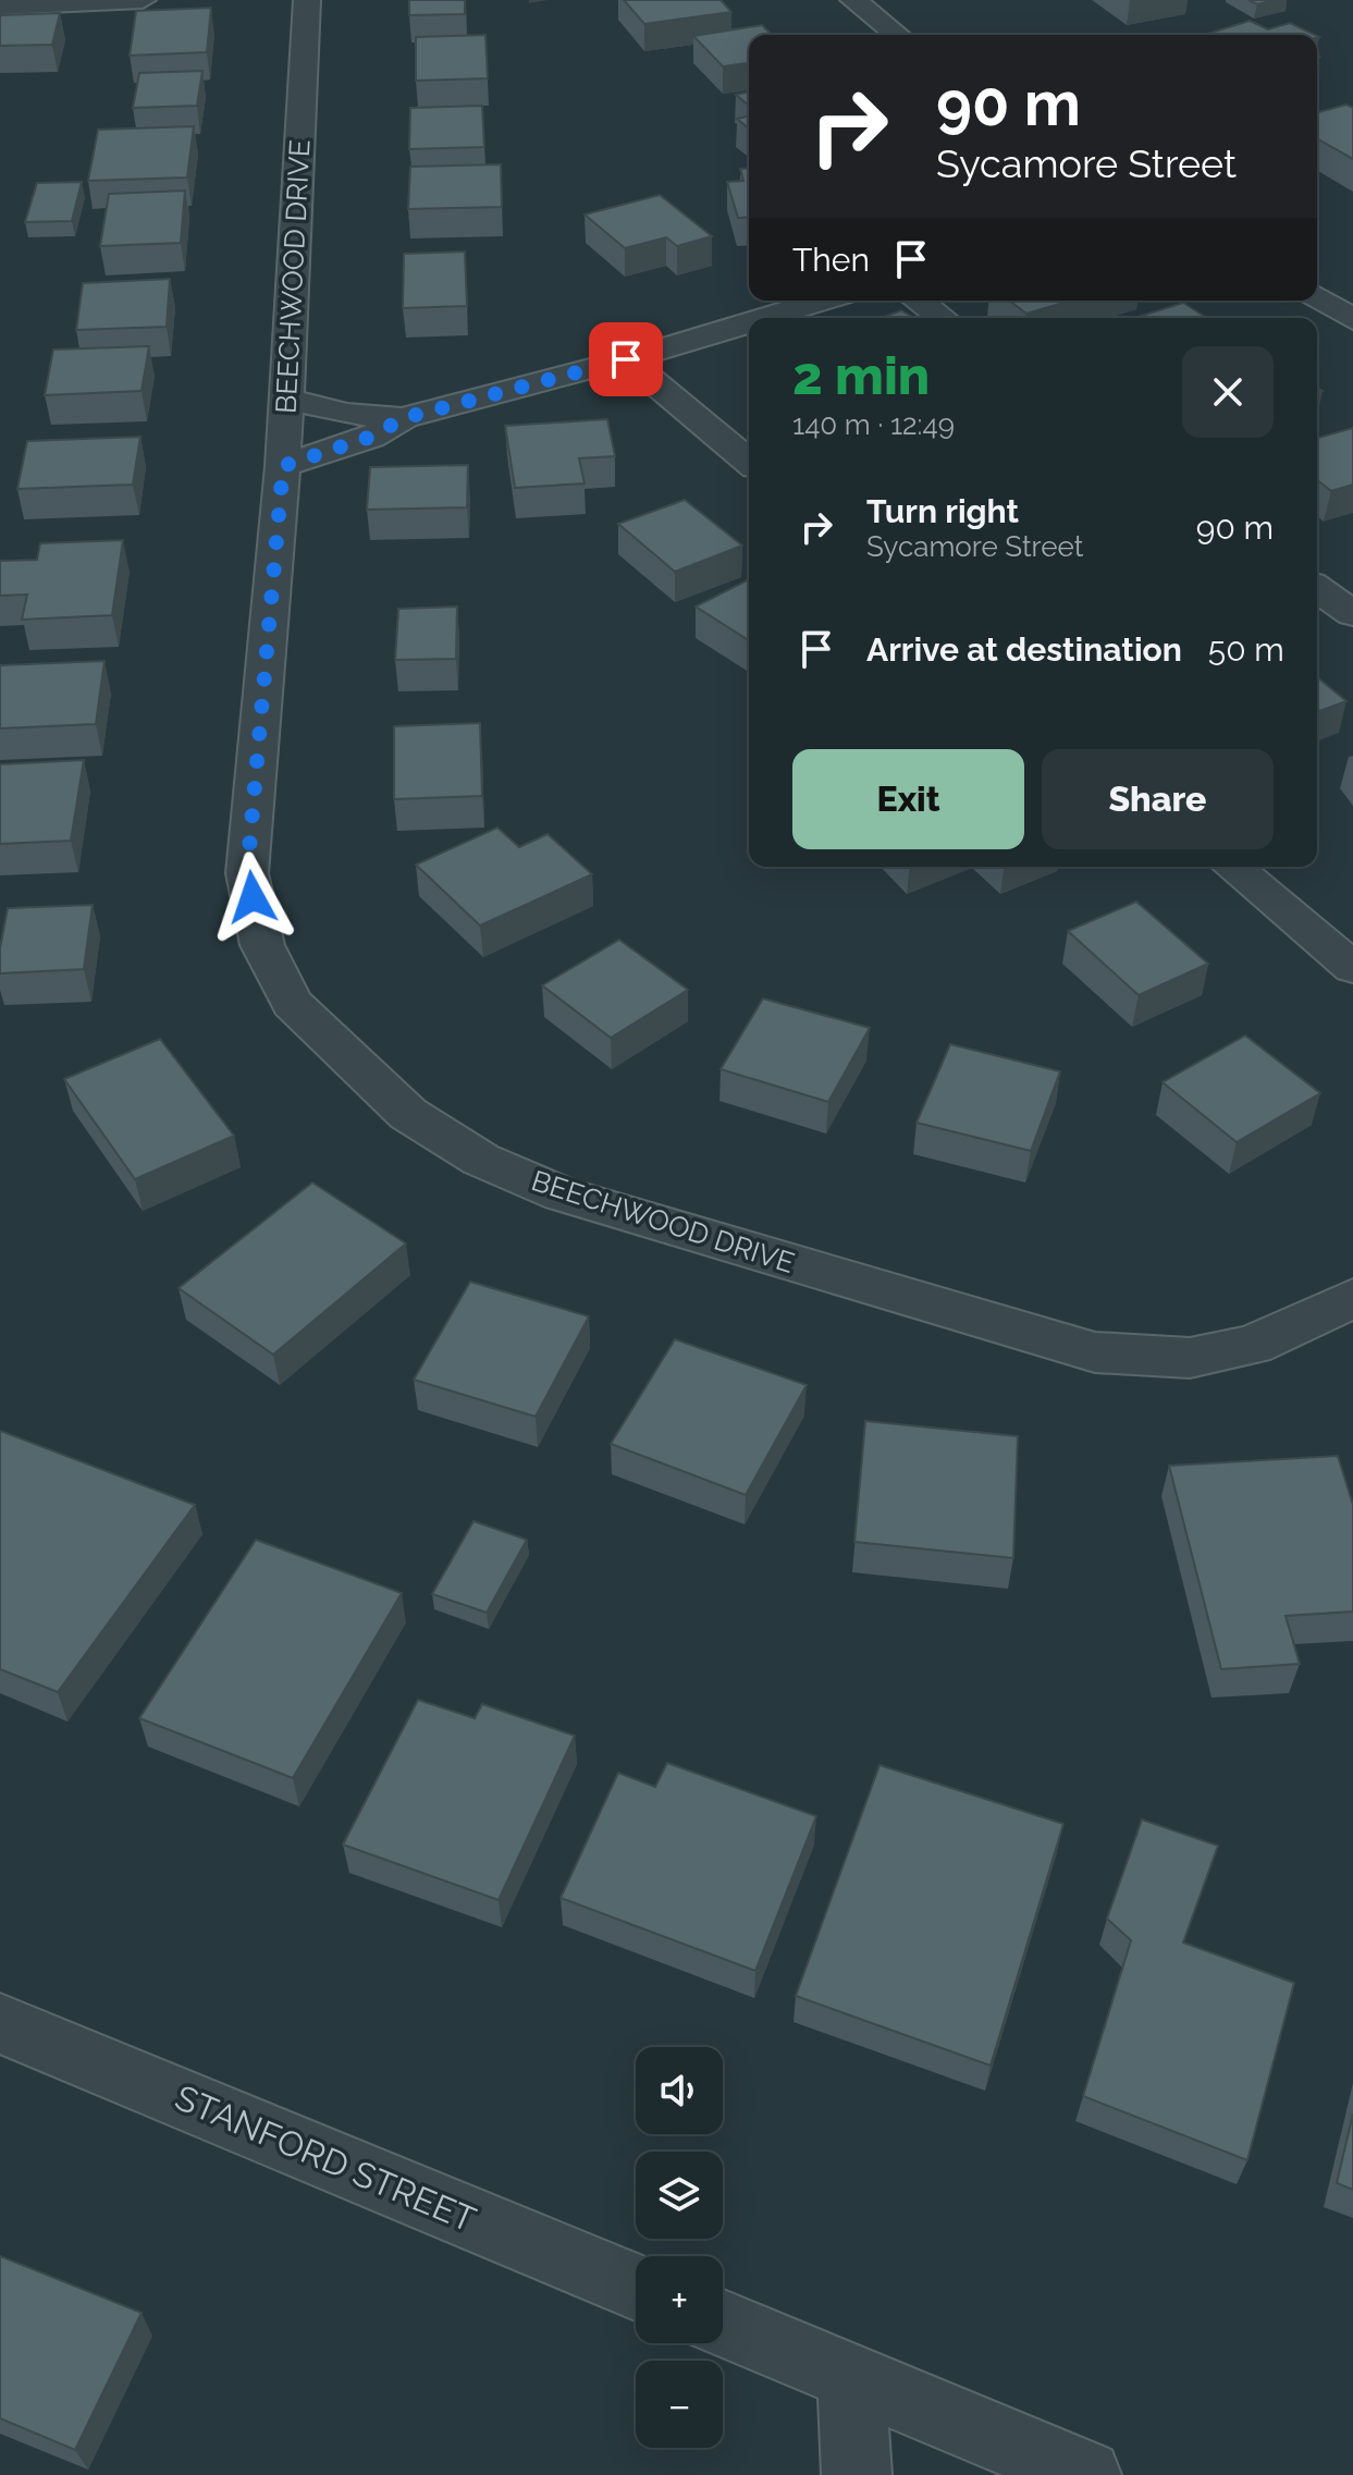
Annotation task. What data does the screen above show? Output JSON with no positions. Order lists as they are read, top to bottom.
{
  "streets": {
    "street": ["BEECHWOOD DRIVE", "STANFORD STREET"]
  },
  "page": {
    "turn": ["90 m", "Sycamore Street"],
    "then": "Then",
    "heading": ["2 min", "140 m · 12:49"],
    "list": [
      {
        "name": "Turn right",
        "note": "Sycamore Street",
        "value": "90 m"
      },
      {
        "name": "Arrive at destination",
        "value": "50 m"
      }
    ],
    "buttons": ["Exit", "Share"],
    "map_buttons": ["+", "−"]
  }
}
